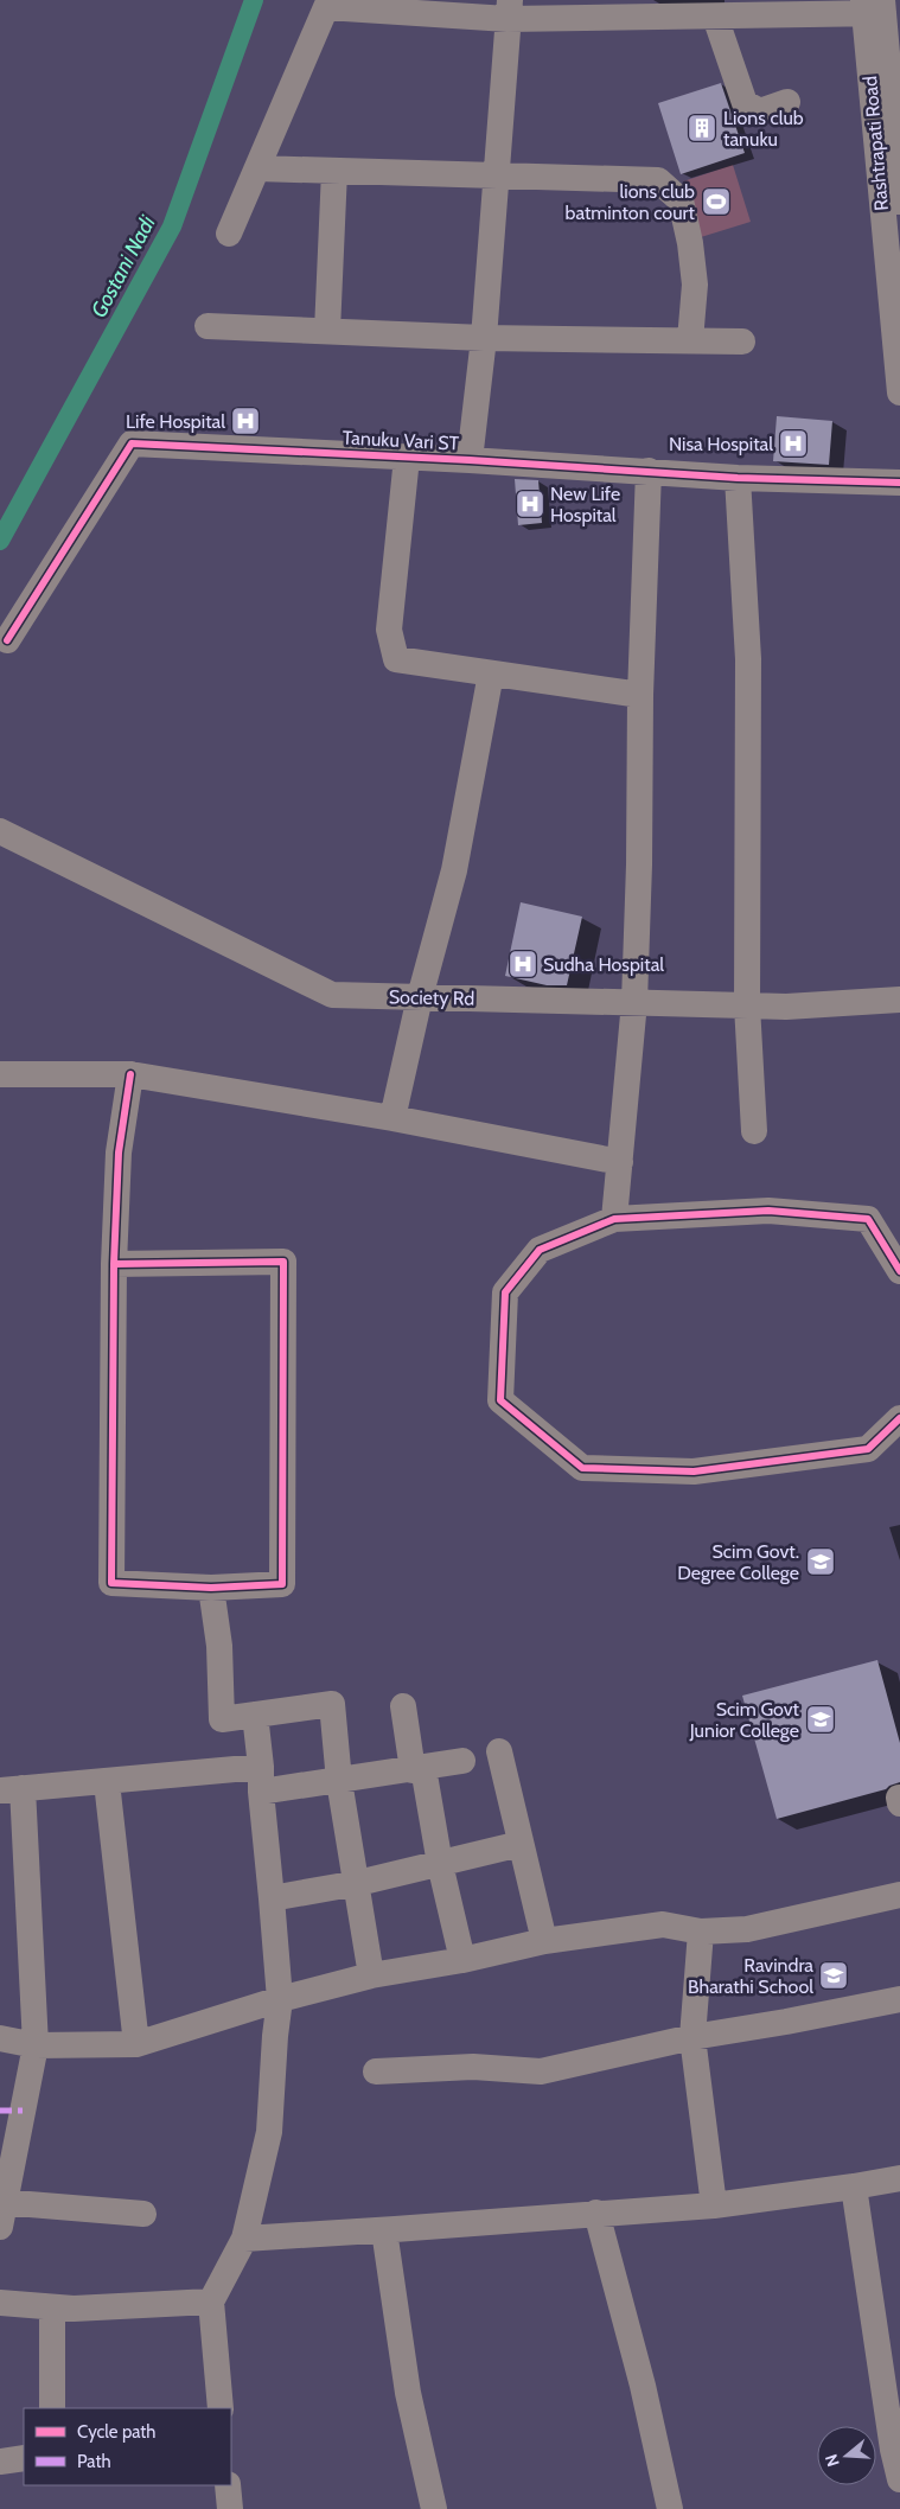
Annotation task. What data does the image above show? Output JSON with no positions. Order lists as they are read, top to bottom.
{
  "streets": {
    "street": ["Rashtrapati Road", "Tanuku Vari ST", "Society Rd"]
  },
  "water": ["Gostani Nadi"],
  "places": {
    "building": ["Lions club tanuku"],
    "sports": ["lions club batminton court"],
    "hospital": [
      "Life Hospital",
      "Nisa Hospital",
      "New Life Hospital",
      "Sudha Hospital"
    ],
    "school or university": ["Scim Govt. Degree College", "Scim Govt Junior College", "Ravindra Bharathi School"]
  },
  "legend": ["Cycle path", "Path"],
  "north": "left"
}
